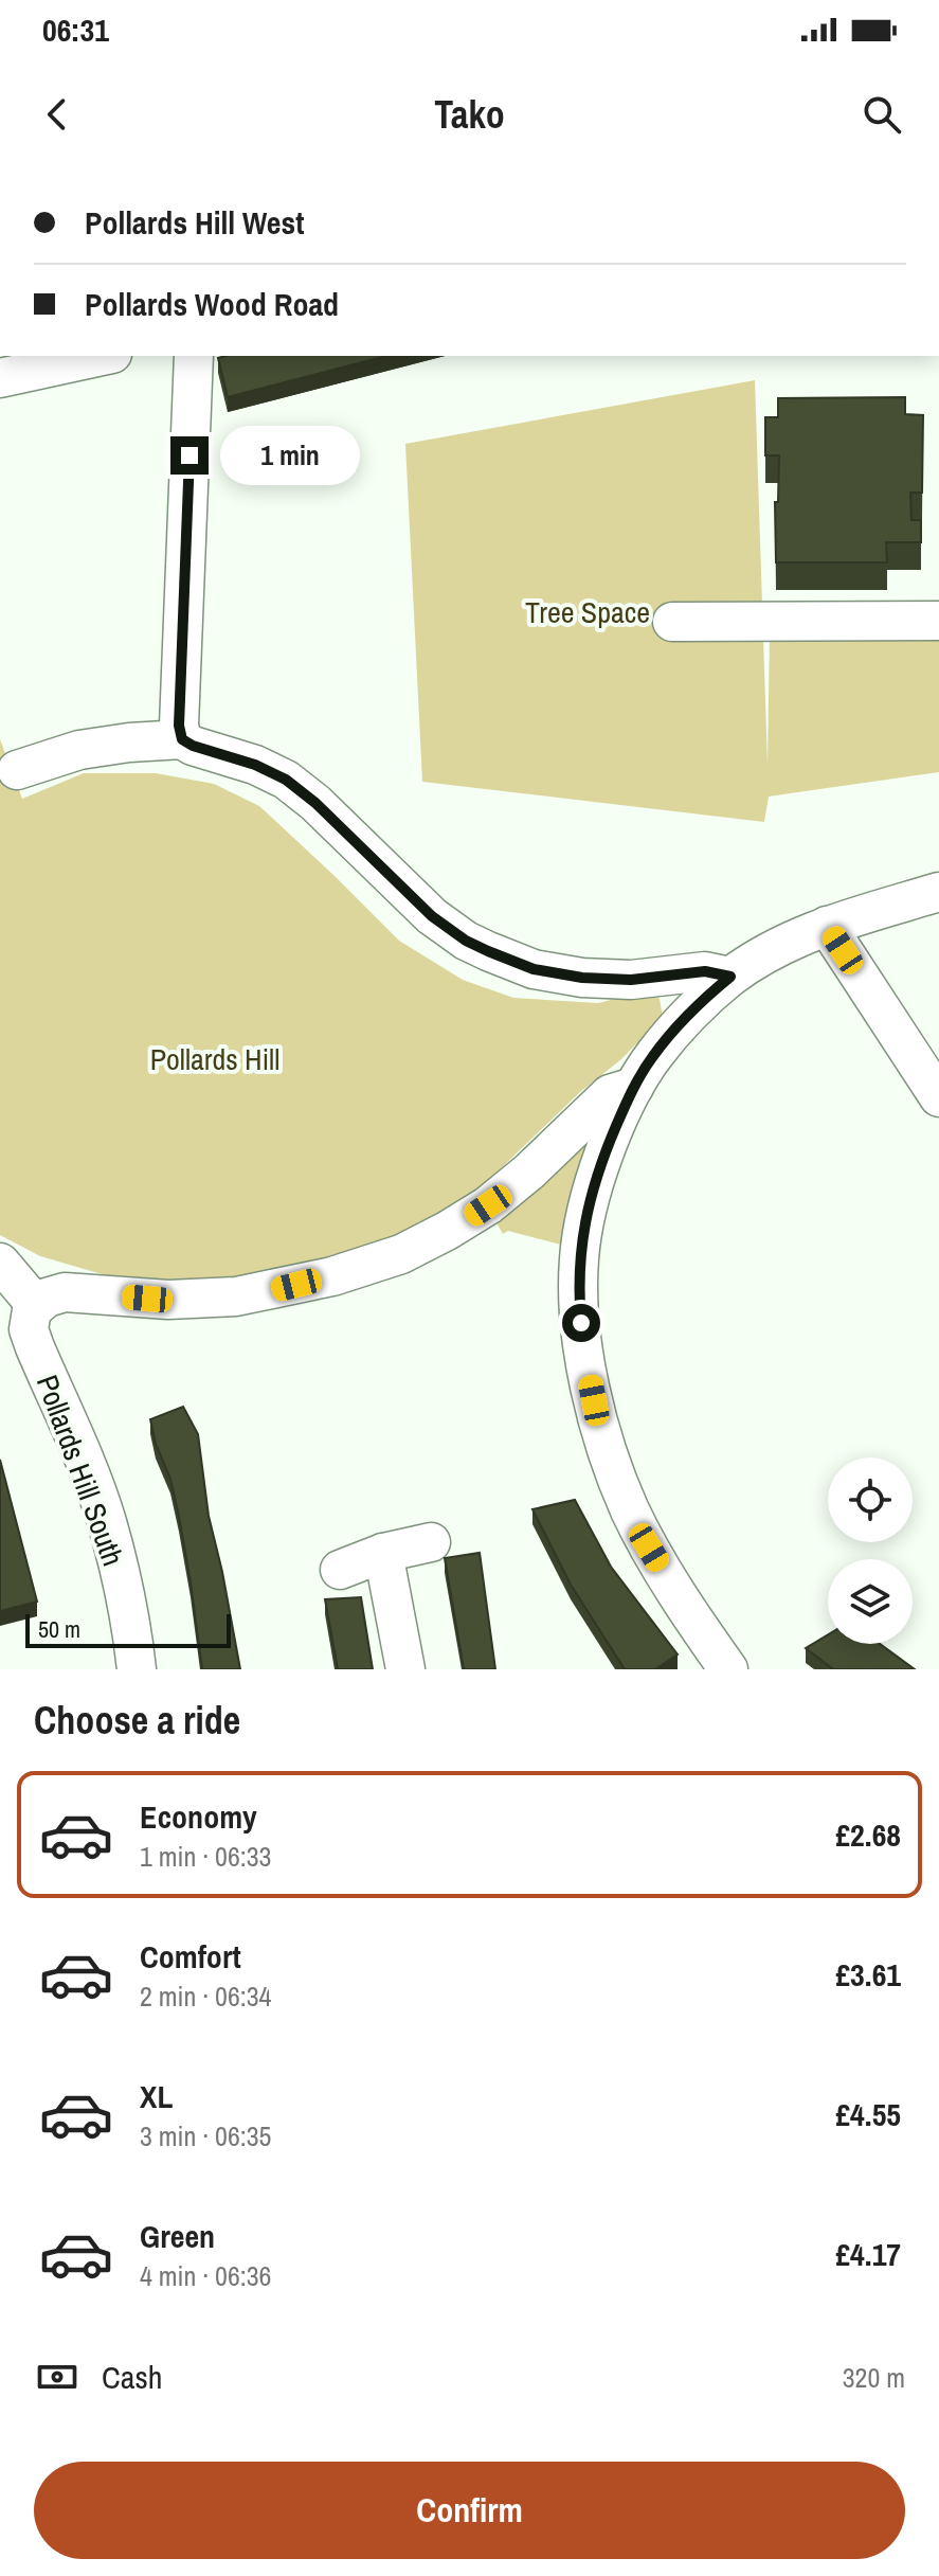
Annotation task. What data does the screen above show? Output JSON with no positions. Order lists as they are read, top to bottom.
{
  "streets": {
    "street": ["Pollards Hill South"]
  },
  "parks": ["Tree Space", "Pollards Hill"],
  "scale_bar": "50 m",
  "page": {
    "status": "06:31",
    "header": "Tako",
    "banner": ["Pollards Hill West", "Pollards Wood Road"],
    "bubble": "1 min",
    "scale": "50 m",
    "heading": "Choose a ride",
    "list": [
      {
        "name": "Economy",
        "note": "1 min · 06:33",
        "value": "£2.68"
      },
      {
        "name": "Comfort",
        "note": "2 min · 06:34",
        "value": "£3.61"
      },
      {
        "name": "XL",
        "note": "3 min · 06:35",
        "value": "£4.55"
      },
      {
        "name": "Green",
        "note": "4 min · 06:36",
        "value": "£4.17"
      }
    ],
    "pay": ["Cash", "320 m"],
    "buttons": "Confirm"
  }
}
